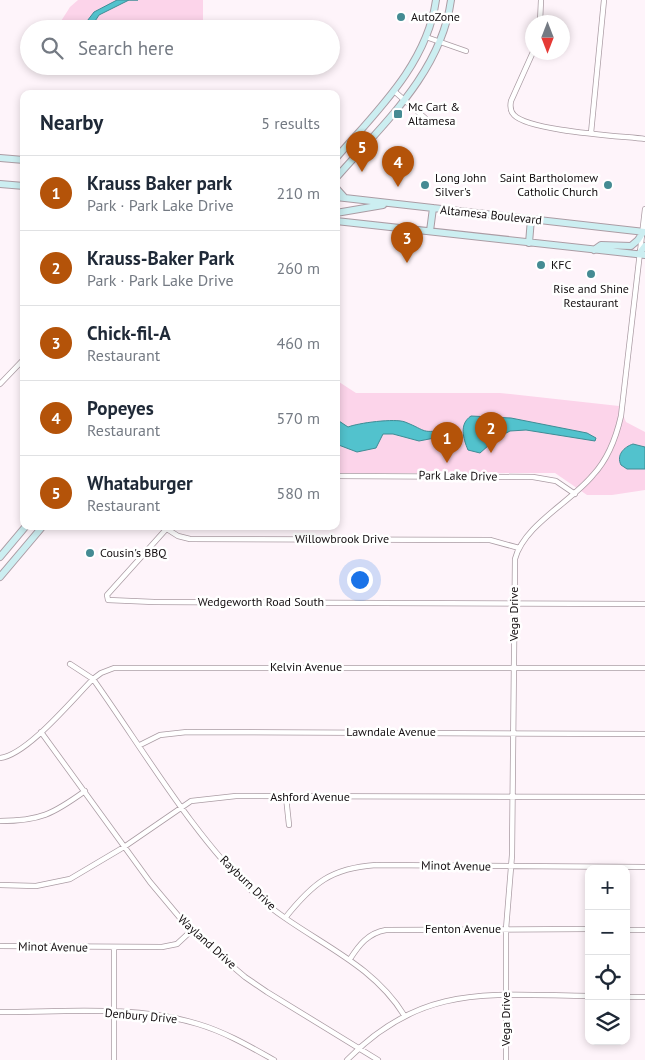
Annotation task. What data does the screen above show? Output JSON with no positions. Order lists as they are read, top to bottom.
{
  "streets": {
    "main road": ["Altamesa Boulevard"],
    "street": [
      "Park Lake Drive",
      "Willowbrook Drive",
      "Wedgeworth Road South",
      "Vega Drive",
      "Kelvin Avenue",
      "Lawndale Avenue",
      "Ashford Avenue",
      "Minot Avenue",
      "Rayburn Drive",
      "Fenton Avenue",
      "Wayland Drive",
      "Denbury Drive"
    ]
  },
  "crossings": [
    ["Altamesa Boulevard", "Vega Drive"],
    ["Park Lake Drive", "Vega Drive"],
    ["Willowbrook Drive", "Vega Drive"],
    ["Wedgeworth Road South", "Vega Drive"],
    ["Vega Drive", "Kelvin Avenue"],
    ["Vega Drive", "Lawndale Avenue"],
    ["Vega Drive", "Ashford Avenue"],
    ["Vega Drive", "Minot Avenue"],
    ["Vega Drive", "Fenton Avenue"],
    ["Kelvin Avenue", "Rayburn Drive"],
    ["Kelvin Avenue", "Wayland Drive"],
    ["Lawndale Avenue", "Rayburn Drive"],
    ["Ashford Avenue", "Rayburn Drive"],
    ["Ashford Avenue", "Wayland Drive"],
    ["Minot Avenue", "Rayburn Drive"],
    ["Minot Avenue", "Wayland Drive"],
    ["Rayburn Drive", "Fenton Avenue"]
  ],
  "places": {
    "other": [
      "AutoZone",
      "Long John Silver's",
      "Saint Bartholomew Catholic Church",
      "KFC",
      "Rise and Shine Restaurant",
      "Cousin's BBQ"
    ],
    "transit": ["Mc Cart & Altamesa"]
  },
  "north": "bottom",
  "page": {
    "search": "Search here",
    "heading": ["Nearby", "5 results"],
    "pins": [
      "5",
      "4",
      "3",
      "2",
      "1"
    ],
    "list": [
      {
        "mark": "1",
        "name": "Krauss Baker park",
        "note": "Park · Park Lake Drive",
        "value": "210 m"
      },
      {
        "mark": "2",
        "name": "Krauss-Baker Park",
        "note": "Park · Park Lake Drive",
        "value": "260 m"
      },
      {
        "mark": "3",
        "name": "Chick-fil-A",
        "note": "Restaurant",
        "value": "460 m"
      },
      {
        "mark": "4",
        "name": "Popeyes",
        "note": "Restaurant",
        "value": "570 m"
      },
      {
        "mark": "5",
        "name": "Whataburger",
        "note": "Restaurant",
        "value": "580 m"
      }
    ],
    "map_buttons": ["+", "−"]
  }
}
